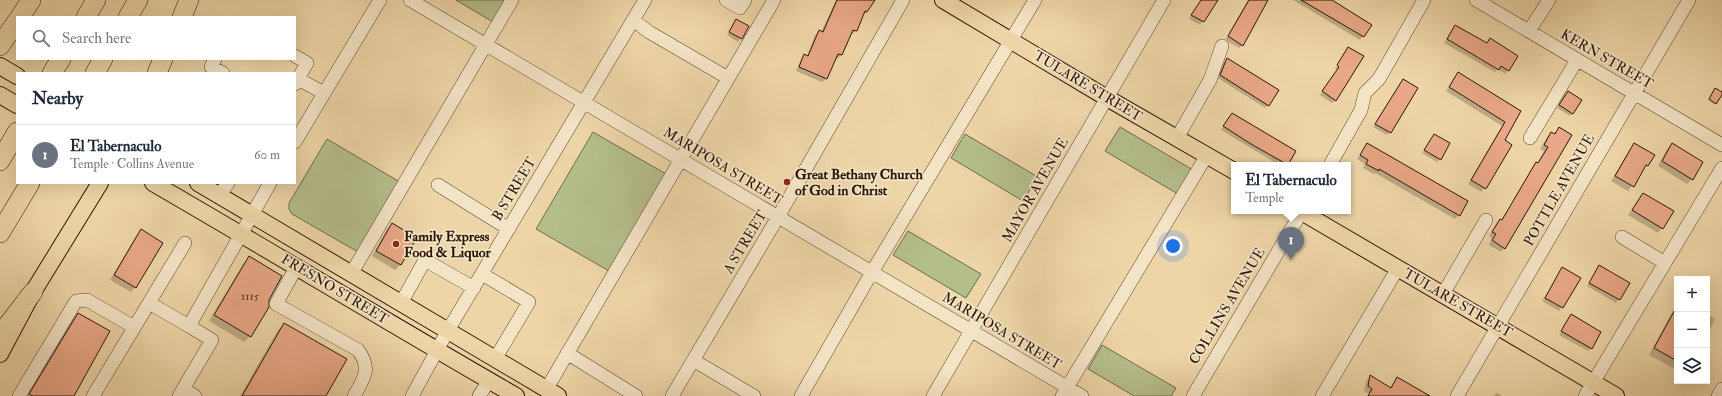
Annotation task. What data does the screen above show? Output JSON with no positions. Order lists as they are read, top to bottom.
{
  "streets": {
    "main road": ["TULARE STREET", "FRESNO STREET"],
    "street": [
      "KERN STREET",
      "MARIPOSA STREET",
      "B STREET",
      "MAYOR AVENUE",
      "POTTLE AVENUE",
      "A STREET",
      "COLLINS AVENUE"
    ]
  },
  "crossings": [
    ["KERN STREET", "POTTLE AVENUE"],
    ["TULARE STREET", "MAYOR AVENUE"],
    ["TULARE STREET", "POTTLE AVENUE"],
    ["MARIPOSA STREET", "B STREET"],
    ["MARIPOSA STREET", "MAYOR AVENUE"],
    ["MARIPOSA STREET", "A STREET"],
    ["B STREET", "FRESNO STREET"]
  ],
  "places": ["Great Bethany Church of God in Christ", "Family Express Food & Liquor"],
  "house_numbers": ["1115"],
  "page": {
    "search": "Search here",
    "heading": "Nearby",
    "list": [
      {
        "mark": "1",
        "name": "El Tabernaculo",
        "note": "Temple · Collins Avenue",
        "value": "60 m"
      }
    ],
    "popup": ["El Tabernaculo", "Temple"],
    "pins": "1",
    "map_buttons": ["+", "−"]
  }
}
